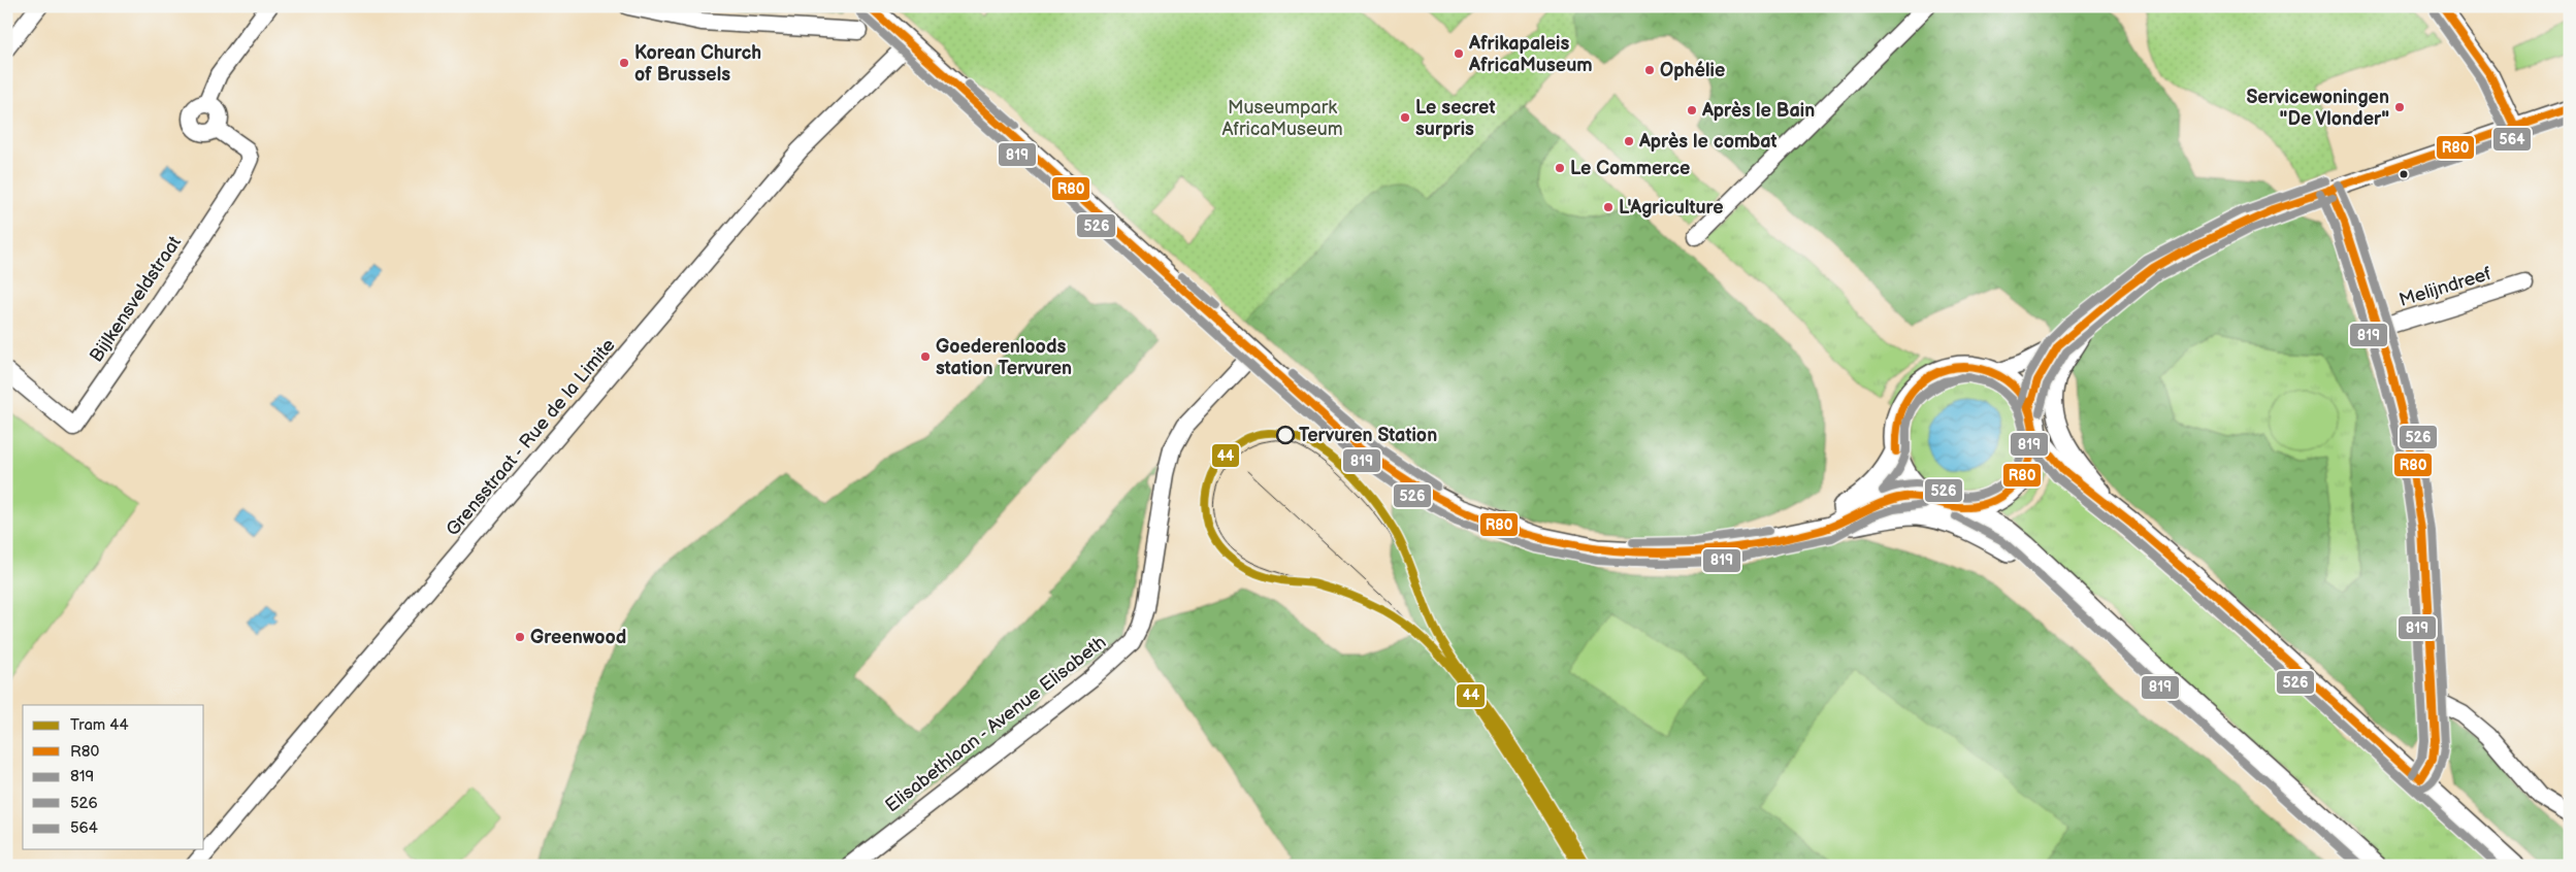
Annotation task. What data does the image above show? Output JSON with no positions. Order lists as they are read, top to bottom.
{
  "streets": {
    "street": [
      "Melijndreef",
      "Bijlkensveldstraat",
      "Grensstraat - Rue de la Limite",
      "Elisabethlaan - Avenue Elisabeth"
    ]
  },
  "parks": ["Museumpark AfricaMuseum"],
  "places": [
    "Afrikapaleis AfricaMuseum",
    "Korean Church of Brussels",
    "Ophélie",
    "Servicewoningen \"De Vlonder\"",
    "Après le Bain",
    "Le secret surpris",
    "Après le combat",
    "Le Commerce",
    "L'Agriculture",
    "Goederenloods station Tervuren",
    "Tervuren Station",
    "Greenwood"
  ],
  "lines": [
    "transit line R80",
    "transit line 564",
    "transit line 819",
    "transit line 526",
    "tram line 44"
  ],
  "legend": [
    "Tram 44",
    "R80",
    "819",
    "526",
    "564"
  ]
}
